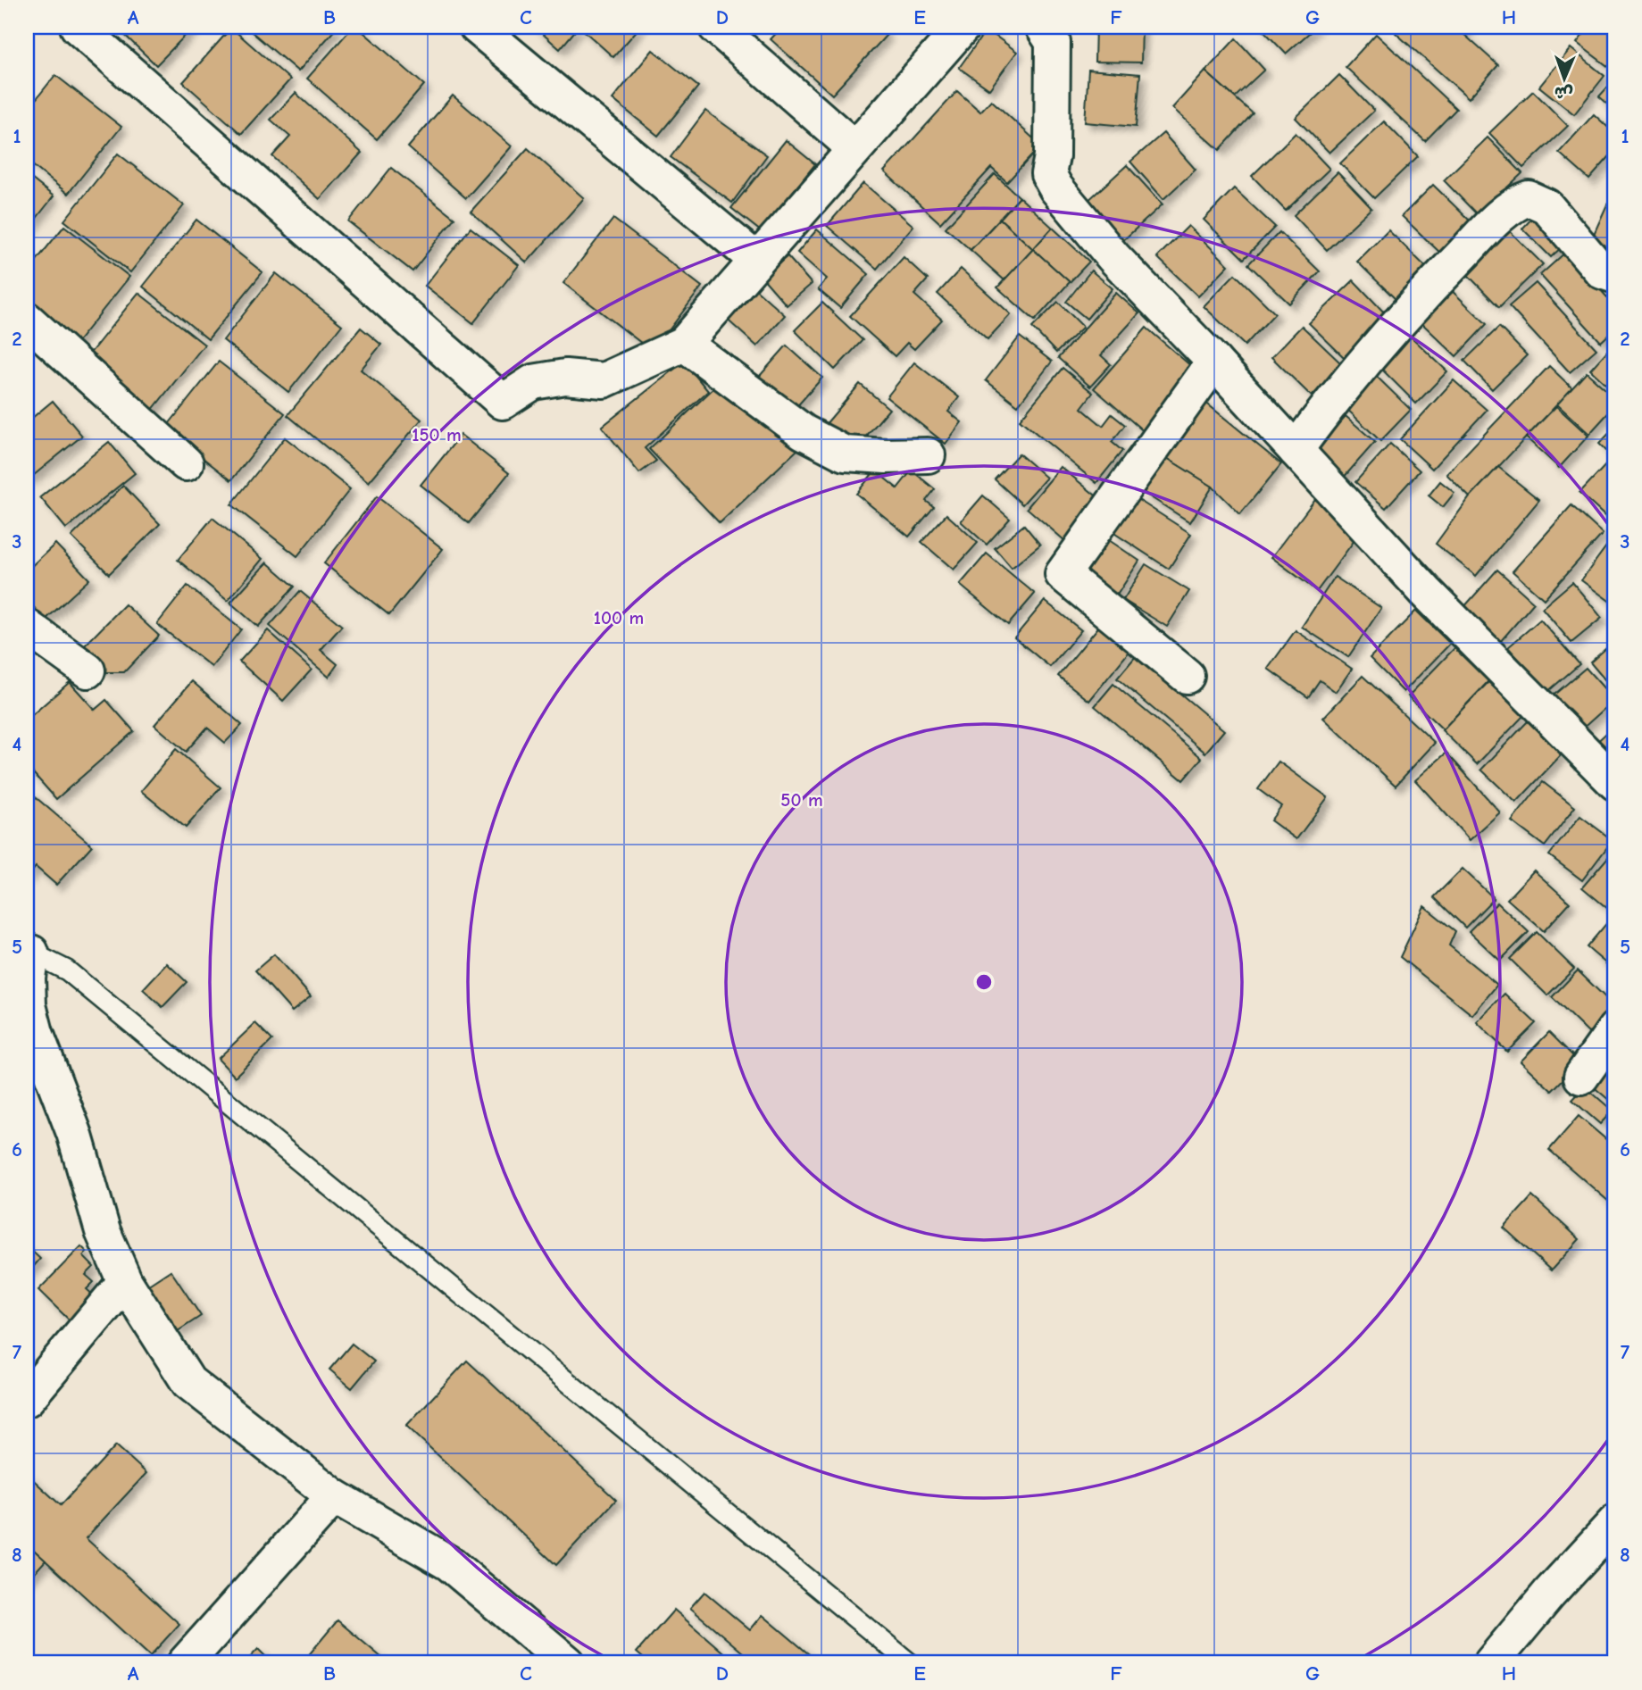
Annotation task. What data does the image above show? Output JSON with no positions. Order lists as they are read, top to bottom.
{
  "north": "bottom",
  "grid": {
    "columns": [
      "A",
      "B",
      "C",
      "D",
      "E",
      "F",
      "G",
      "H"
    ],
    "rows": [
      "1",
      "2",
      "3",
      "4",
      "5",
      "6",
      "7",
      "8"
    ]
  },
  "rings": ["150 m", "100 m", "50 m"]
}
